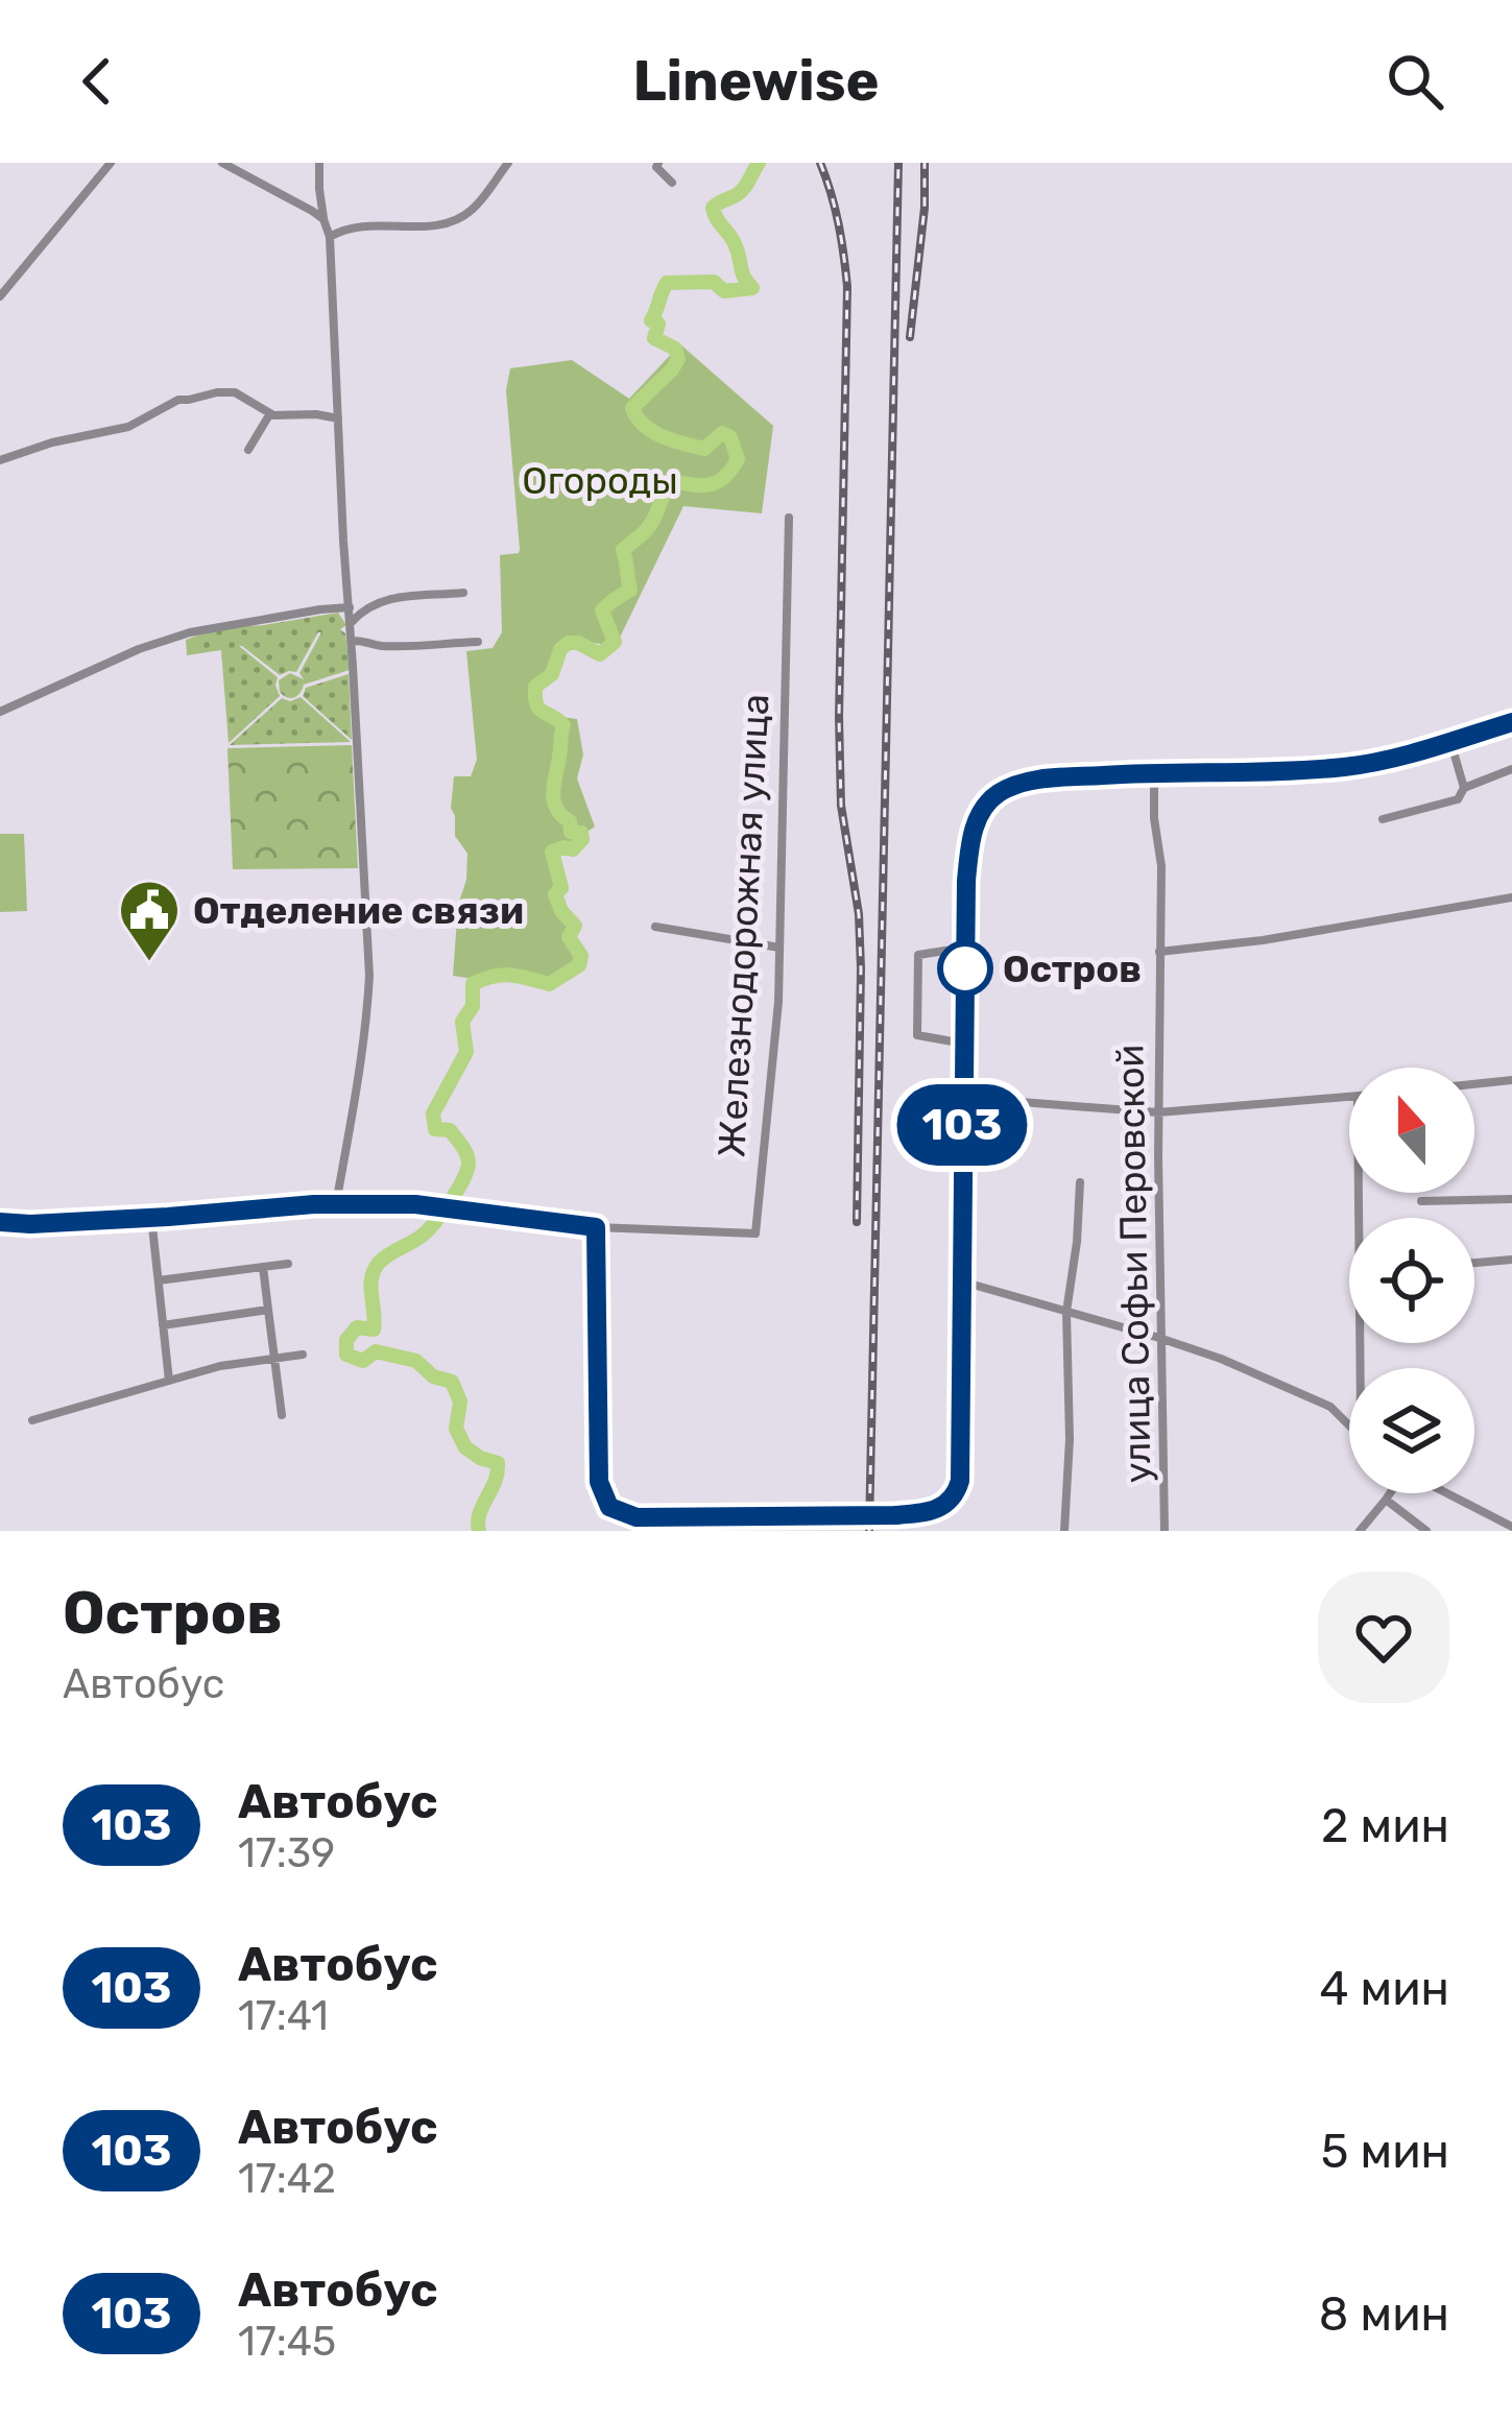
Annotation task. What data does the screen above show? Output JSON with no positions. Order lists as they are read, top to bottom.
{
  "streets": {
    "street": ["Железнодорожная улица", "улица Софьи Перовской"]
  },
  "parks": ["Огороды"],
  "places": {
    "public building": ["Отделение связи"],
    "other": ["Остров"]
  },
  "lines": ["bus line 103"],
  "north": "top",
  "page": {
    "header": "Linewise",
    "on_map": "103",
    "heading": ["Остров", "Автобус"],
    "list": [
      {
        "mark": "103",
        "name": "Автобус",
        "note": "17:39",
        "value": "2 мин"
      },
      {
        "mark": "103",
        "name": "Автобус",
        "note": "17:41",
        "value": "4 мин"
      },
      {
        "mark": "103",
        "name": "Автобус",
        "note": "17:42",
        "value": "5 мин"
      },
      {
        "mark": "103",
        "name": "Автобус",
        "note": "17:45",
        "value": "8 мин"
      }
    ]
  }
}
